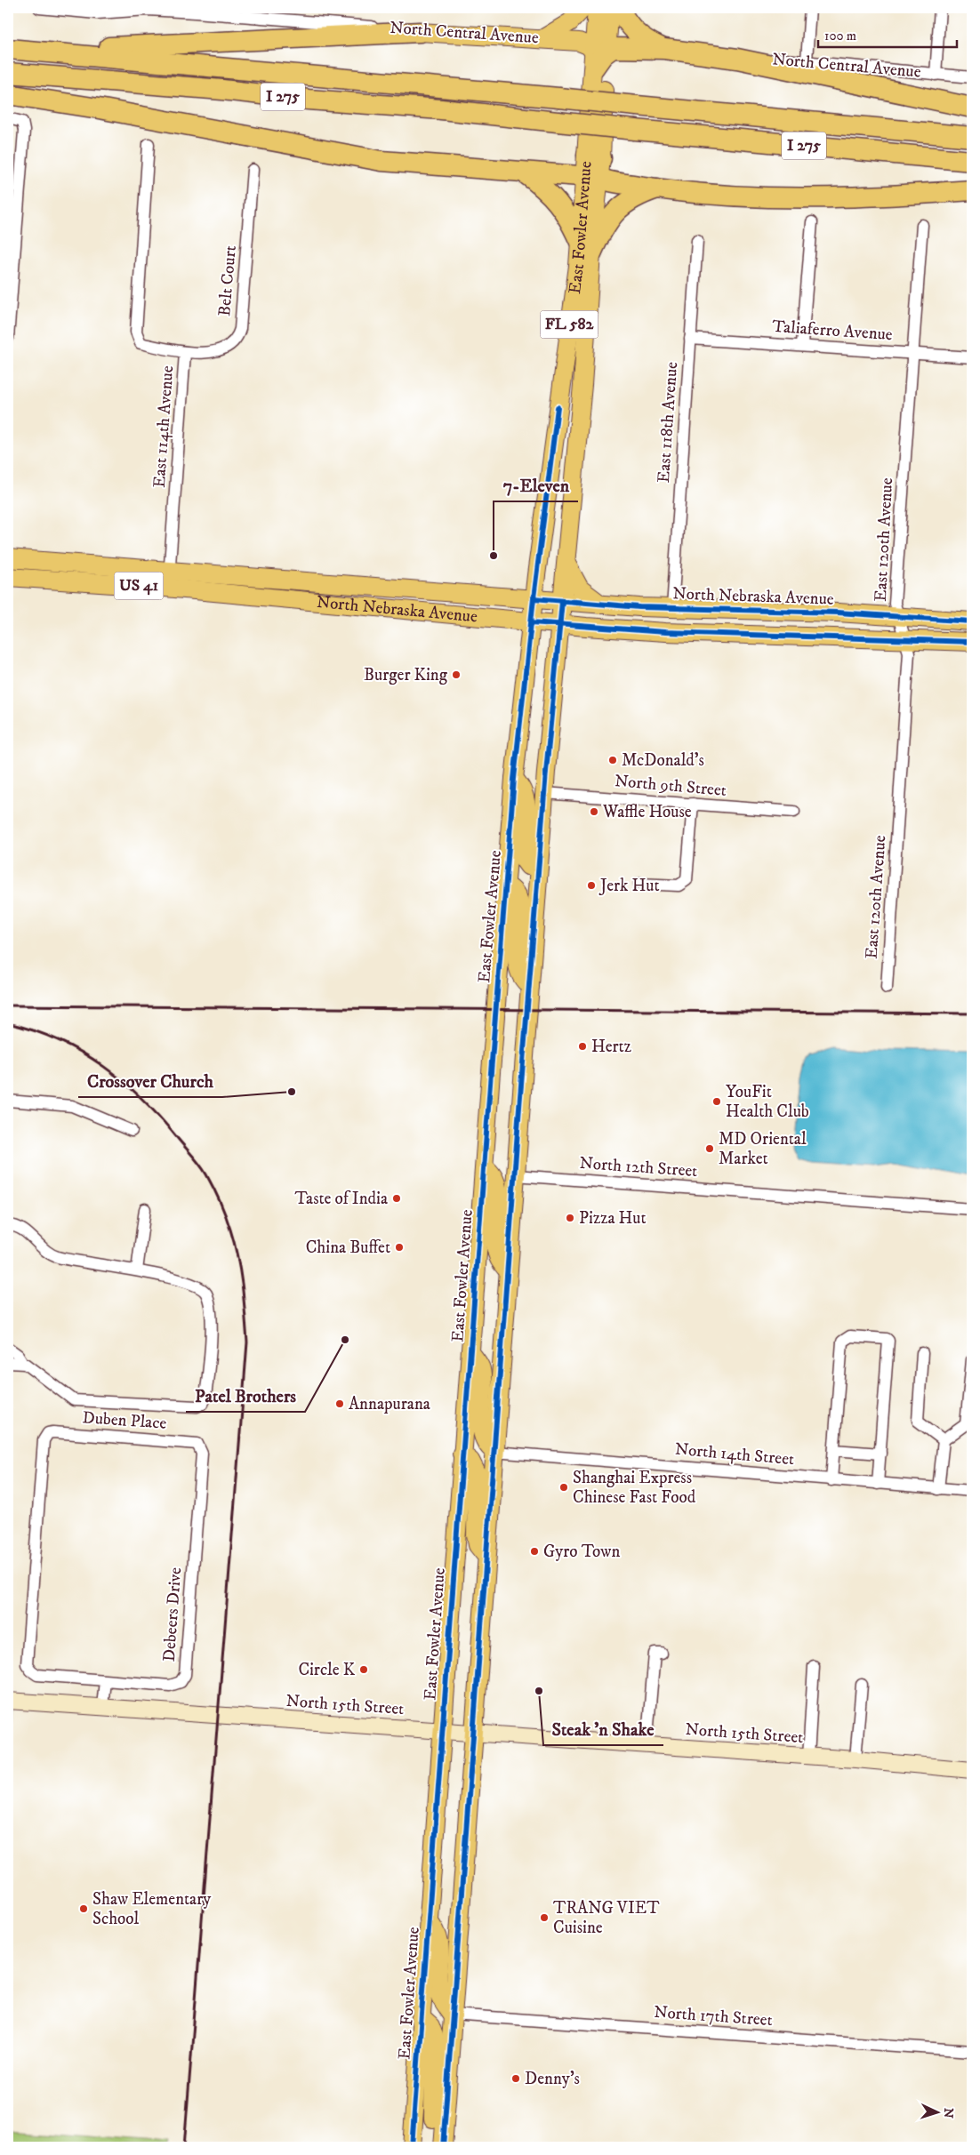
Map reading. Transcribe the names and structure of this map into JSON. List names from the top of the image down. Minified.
{"streets":{"highway":["I 275"],"main road":["North Central Avenue","East Fowler Avenue","FL 582","US 41","North Nebraska Avenue"],"street":["Belt Court","Taliaferro Avenue","East 118th Avenue","East 114th Avenue","East 120th Avenue","North 9th Street","North 12th Street","Duben Place","North 14th Street","Debeers Drive","North 15th Street","North 17th Street"]},"crossings":[["North Central Avenue","East Fowler Avenue"],["East Fowler Avenue","North Nebraska Avenue"],["East Fowler Avenue","North 9th Street"],["East Fowler Avenue","North 12th Street"],["East Fowler Avenue","North 14th Street"],["East Fowler Avenue","North 15th Street"],["East Fowler Avenue","North 17th Street"],["Belt Court","East 114th Avenue"],["Taliaferro Avenue","East 118th Avenue"],["Taliaferro Avenue","East 120th Avenue"],["East 118th Avenue","North Nebraska Avenue"],["East 114th Avenue","North Nebraska Avenue"],["East 120th Avenue","North Nebraska Avenue"],["Duben Place","Debeers Drive"]],"places":["7-Eleven","Burger King","McDonald's","Waffle House","Jerk Hut","Hertz","Crossover Church","YouFit Health Club","MD Oriental Market","Taste of India","Pizza Hut","China Buffet","Patel Brothers","Annapurana","Shanghai Express Chinese Fast Food","Gyro Town","Circle K","Steak 'n Shake","Shaw Elementary School","TRANG VIET Cuisine","Denny's"],"scale_bar":"100 m","north":"right"}
